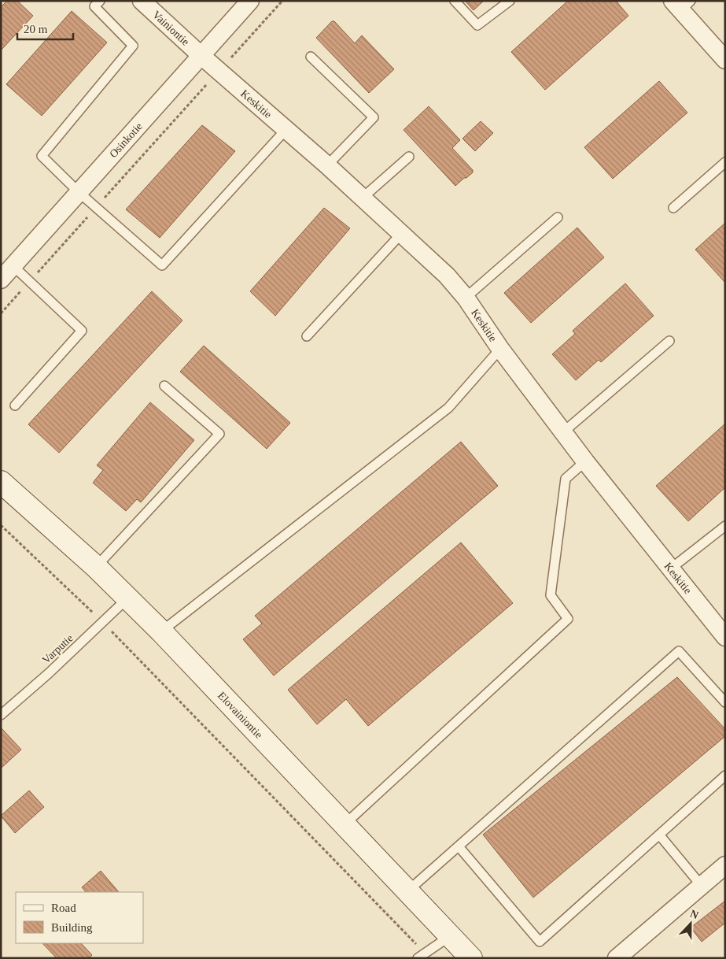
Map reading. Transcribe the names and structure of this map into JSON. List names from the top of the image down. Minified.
{"streets":{"main road":["Elovainiontie"],"street":["Vainiontie","Keskitie","Osinkotie"],"lane":["Varputie"]},"crossings":[["Vainiontie","Keskitie"],["Vainiontie","Osinkotie"],["Keskitie","Osinkotie"],["Varputie","Elovainiontie"]],"legend":["Road","Building"],"scale_bar":"20 m","north":"top"}
